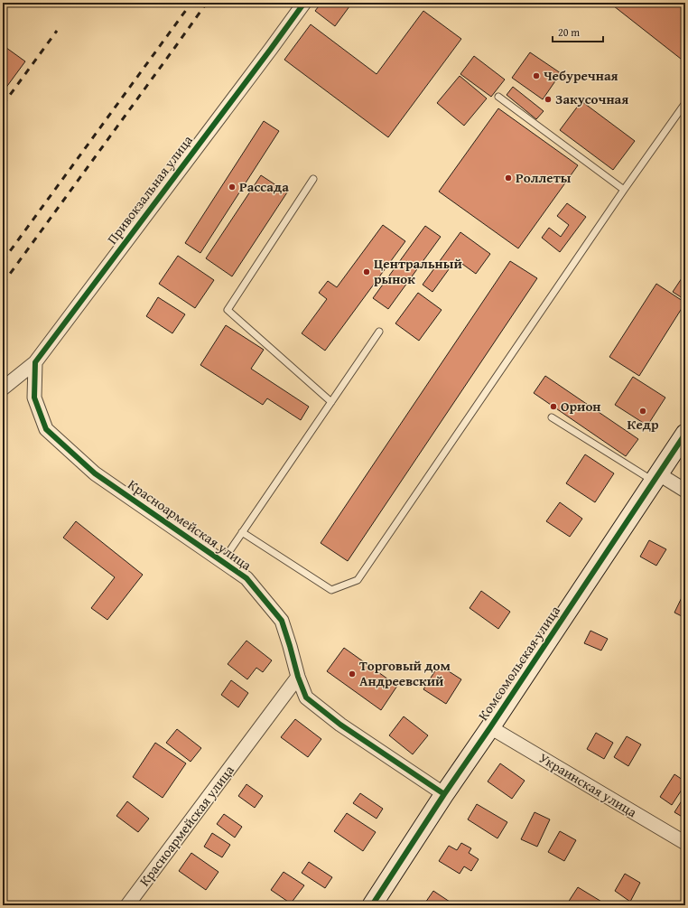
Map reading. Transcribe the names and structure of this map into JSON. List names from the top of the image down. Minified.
{"streets":{"street":["Привокзальная улица","Красноармейская улица","Комсомольская улица","Украинская улица"]},"crossings":[["Привокзальная улица","Красноармейская улица"],["Красноармейская улица","Комсомольская улица"],["Комсомольская улица","Украинская улица"]],"places":["Чебуречная","Закусочная","Роллеты","Рассада","Центральный рынок","Орион","Кедр","Торговый дом Андреевский"],"scale_bar":"20 m"}
